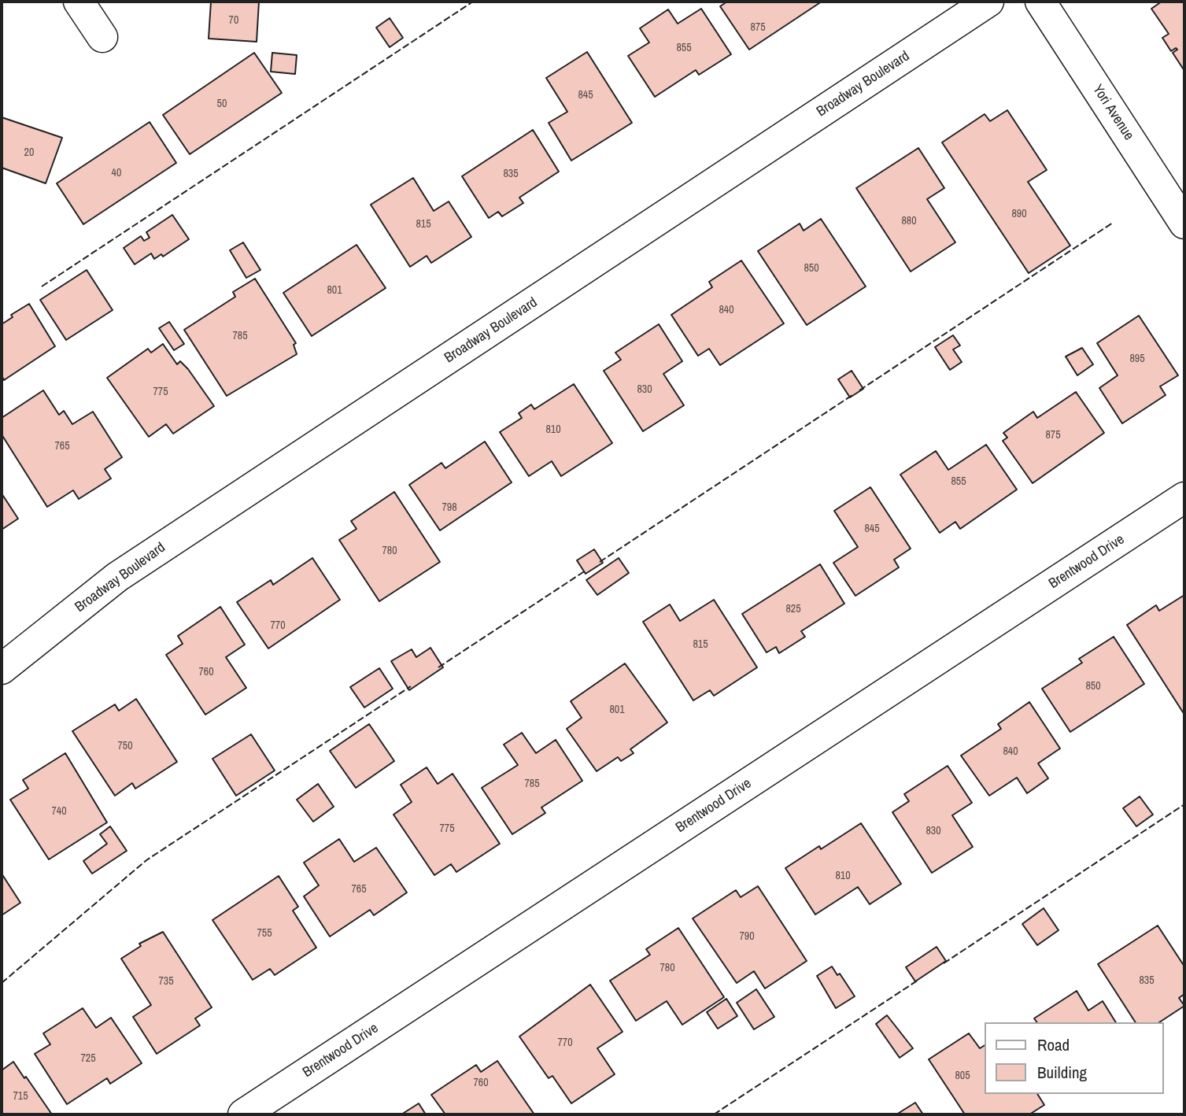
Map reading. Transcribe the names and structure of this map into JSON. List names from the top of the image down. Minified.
{"streets":{"street":["Broadway Boulevard","Yori Avenue","Brentwood Drive"]},"house_numbers":["70","875","855","845","50","20","40","835","890","880","815","850","801","840","785","895","830","775","810","875","765","855","798","845","780","825","770","815","760","850","801","750","840","785","740","775","830","810","765","755","790","780","835","735","770","725","805","760","715"],"legend":["Road","Building"]}
